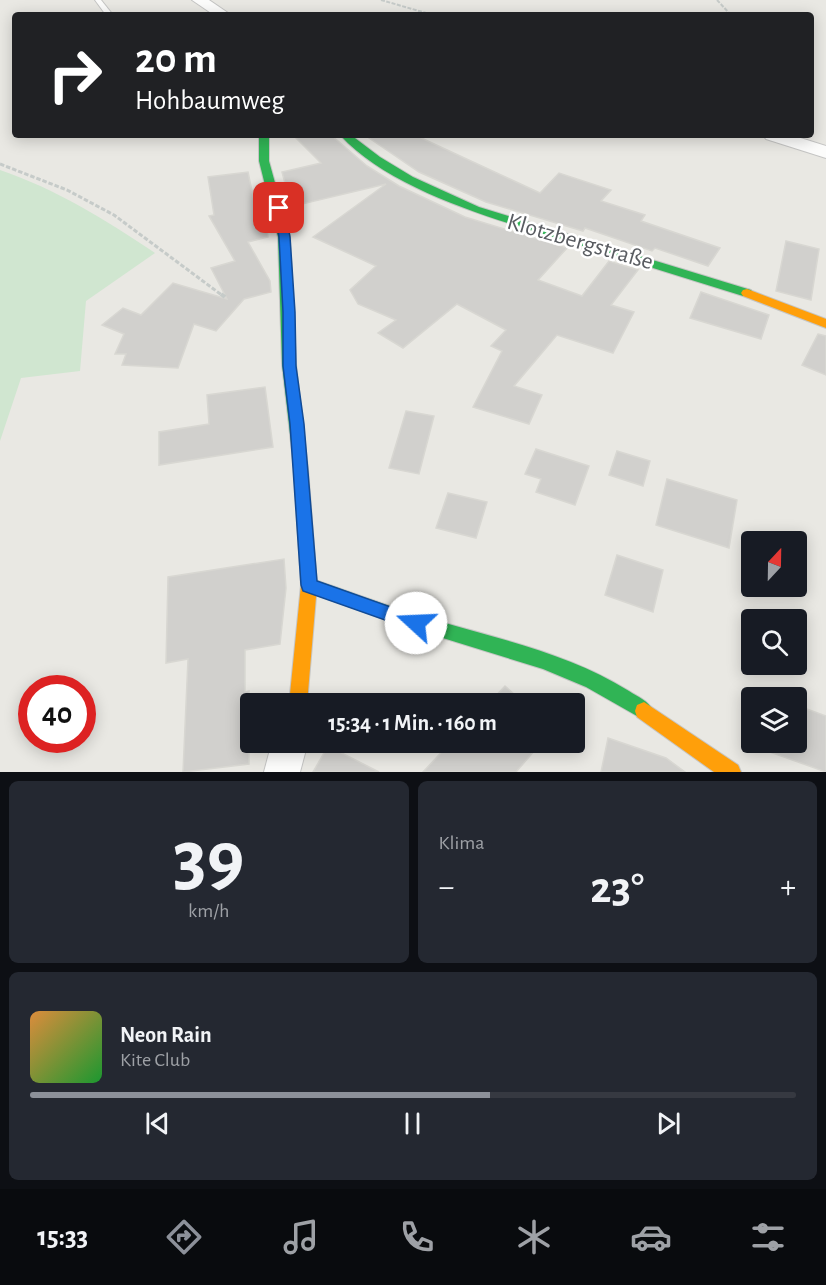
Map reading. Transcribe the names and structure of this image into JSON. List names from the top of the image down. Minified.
{"streets":{"street":["Klotzbergstraße"]},"north":"top","page":{"turn":["20 m","Hohbaumweg"],"limit":"40","trip":"15:34 · 1 Min. · 160 m","tile":[["39","km/h"],"Klima"],"heat":["−","23°","+"],"song":["Neon Rain","Kite Club"],"tabs":"15:33"}}
